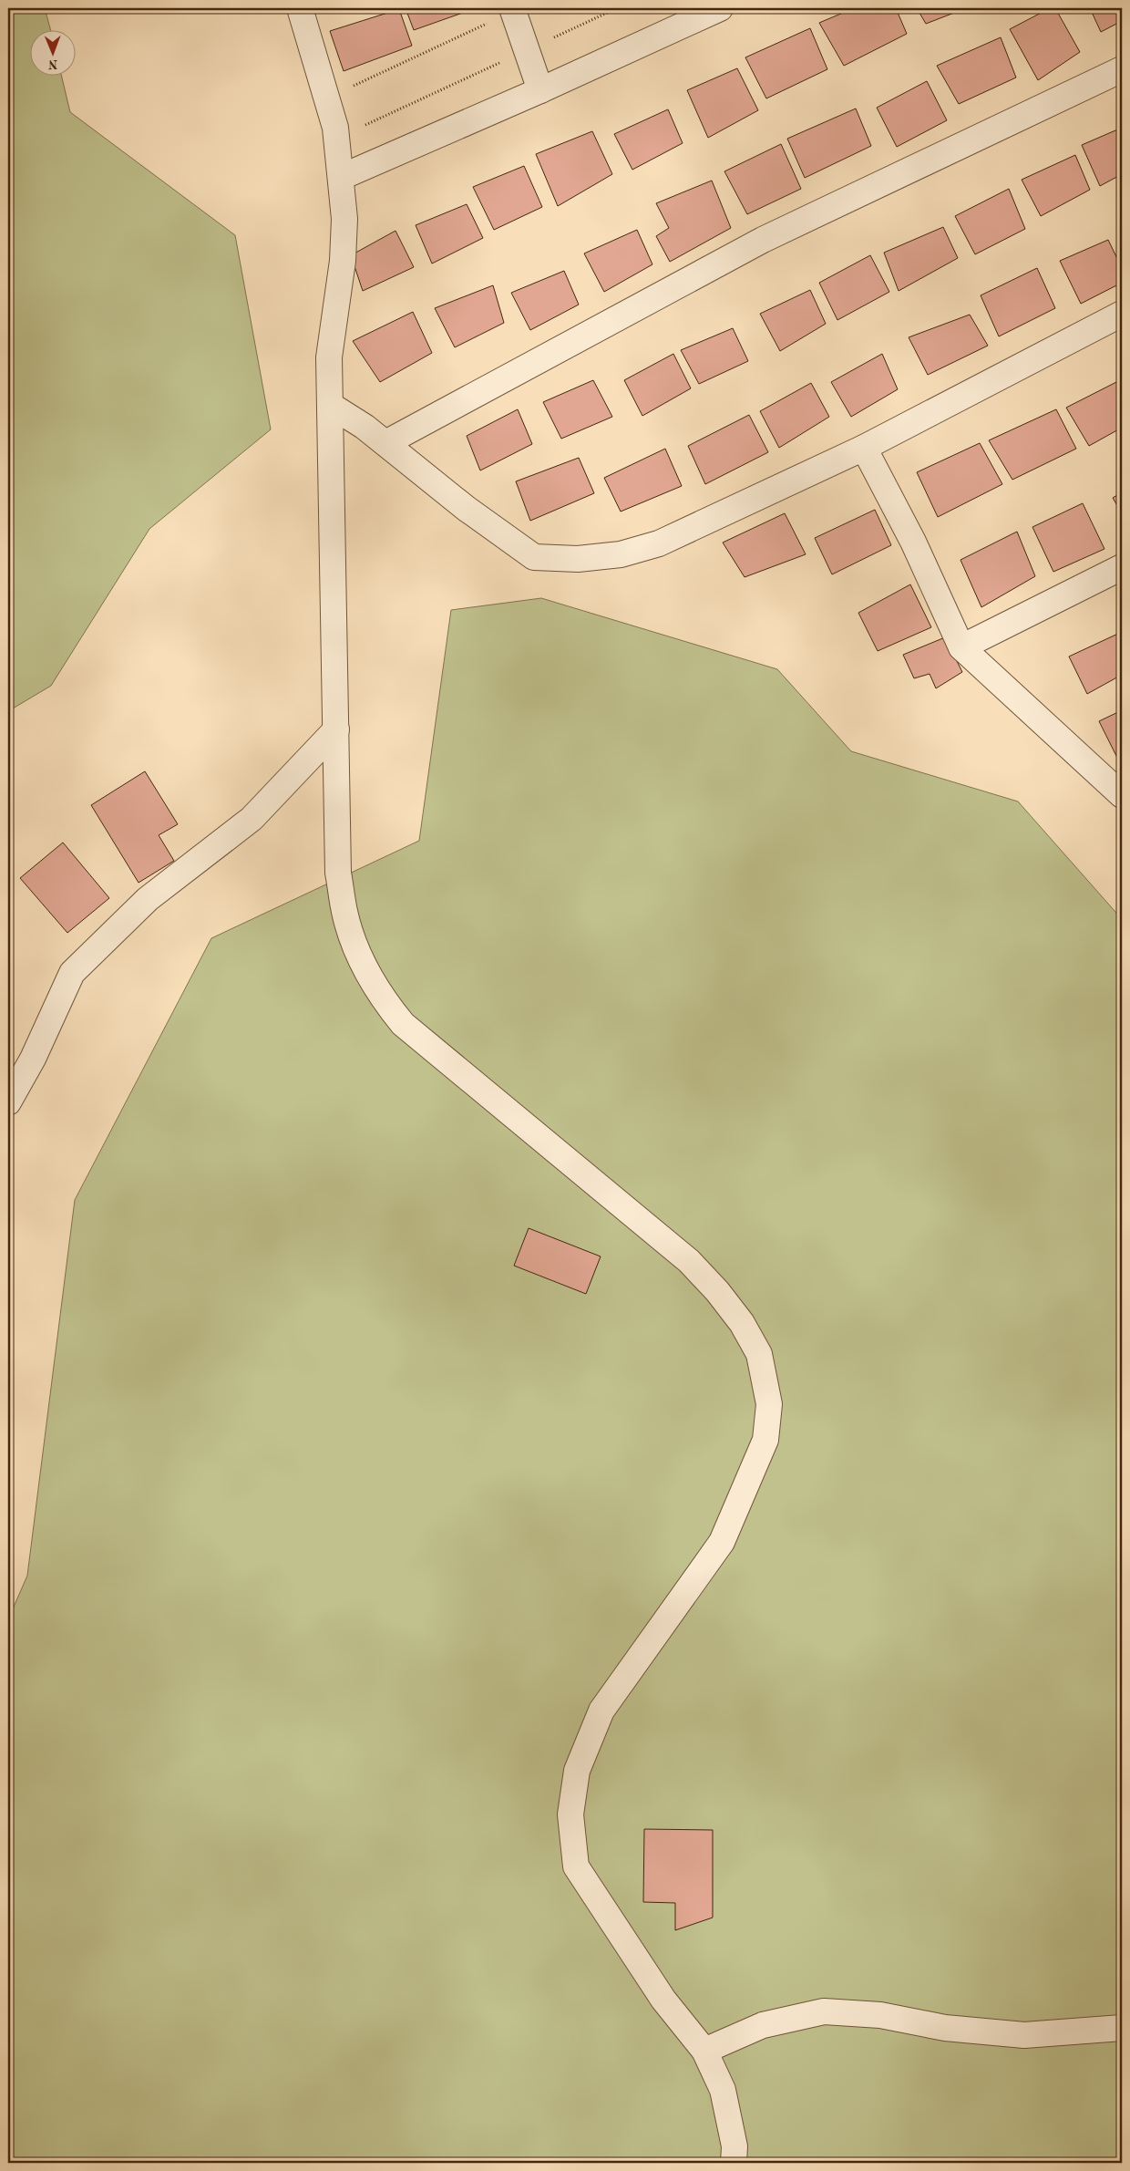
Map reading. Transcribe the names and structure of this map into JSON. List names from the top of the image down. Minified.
{"north":"bottom"}
